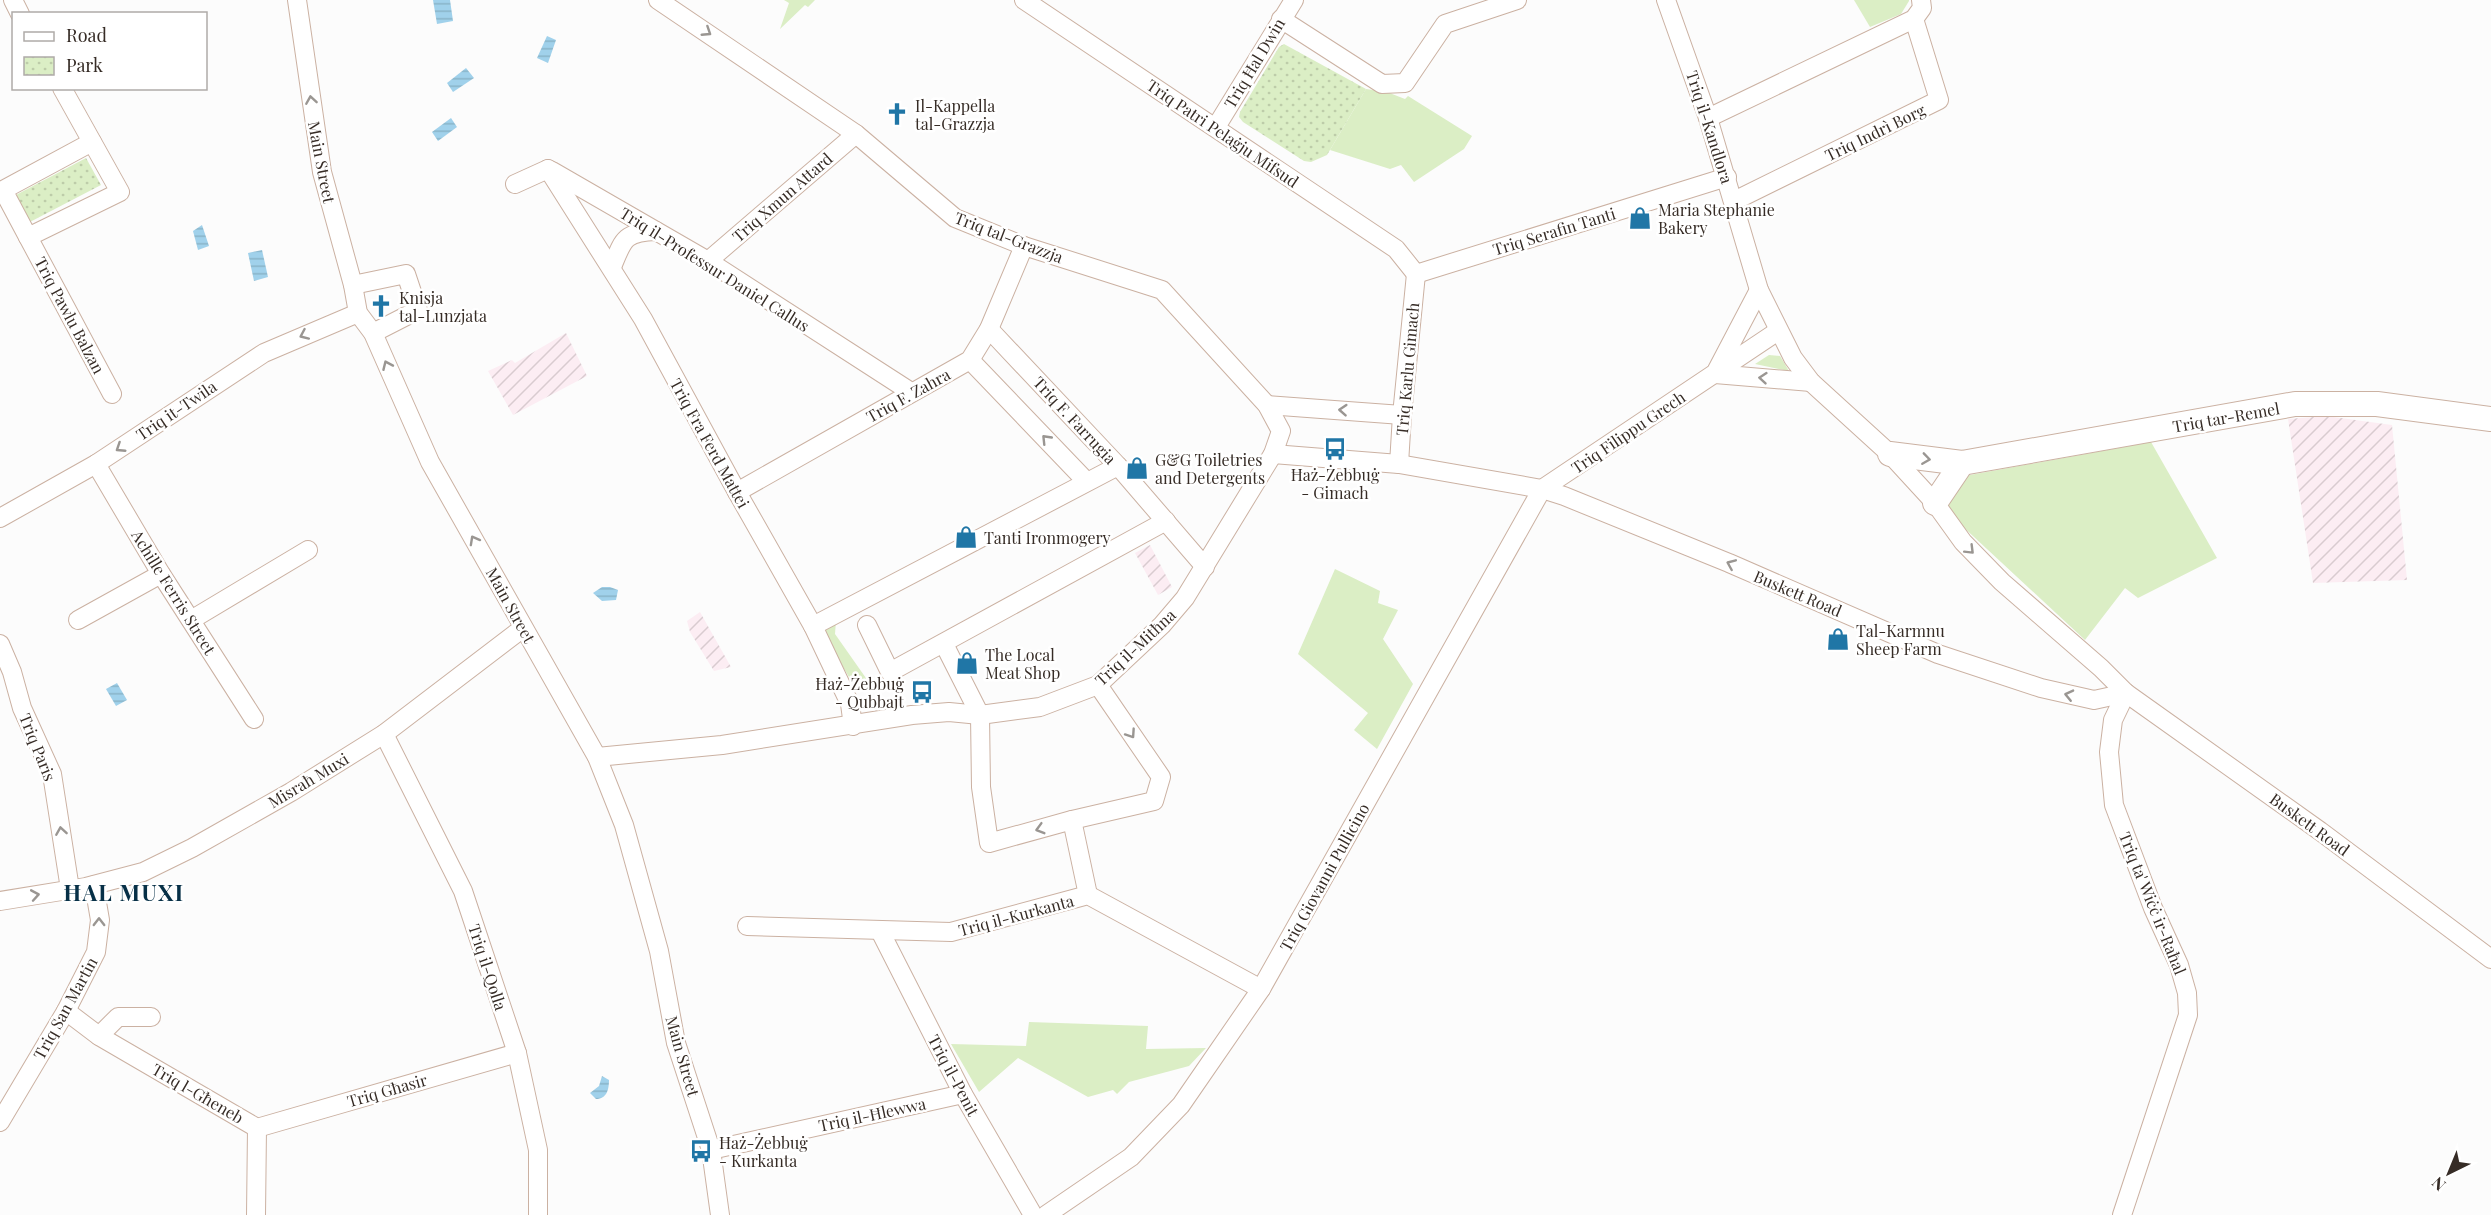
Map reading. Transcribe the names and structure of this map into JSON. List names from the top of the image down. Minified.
{"streets":{"street":["Triq Ħal Dwin","Triq il-Kandlora","Triq Indrì Borg","Triq Patri Pelaġju Mifsud","Main Street","Triq Xmun Attard","Triq Serafin Tanti","Triq tal-Grazzja","Triq il-Professur Daniel Callus","Triq Pawlu Balzan","Triq Karlu Gimach","Triq F. Zahra","Triq it-Twila","Triq tar-Remel","Triq F. Farrugia","Triq Filippu Grech","Triq Fra Ferd Mattei","Achille Ferris Street","Buskett Road","Triq il-Mitħna","Triq Paris","Misraħ Muxi","Triq Giovanni Pullicino","Triq ta' Wiċċ ir-Raħal","Triq il-Kurkanta","Triq il-Qolla","Triq San Martin","Triq il-Penit","Triq Għasir","Triq l-Għeneb","Triq il-Ħlewwa"]},"crossings":[["Triq Ħal Dwin","Triq Patri Pelaġju Mifsud"],["Triq il-Kandlora","Triq Indrì Borg"],["Triq il-Kandlora","Triq Serafin Tanti"],["Triq il-Kandlora","Triq Filippu Grech"],["Triq il-Kandlora","Buskett Road"],["Triq Patri Pelaġju Mifsud","Triq Serafin Tanti"],["Triq Patri Pelaġju Mifsud","Triq Karlu Gimach"],["Main Street","Triq it-Twila"],["Main Street","Triq il-Mitħna"],["Main Street","Misraħ Muxi"],["Main Street","Triq il-Ħlewwa"],["Triq Xmun Attard","Triq tal-Grazzja"],["Triq Xmun Attard","Triq il-Professur Daniel Callus"],["Triq Serafin Tanti","Triq Karlu Gimach"],["Triq tal-Grazzja","Triq F. Zahra"],["Triq tal-Grazzja","Triq il-Mitħna"],["Triq il-Professur Daniel Callus","Triq F. Zahra"],["Triq il-Professur Daniel Callus","Triq Fra Ferd Mattei"],["Triq Karlu Gimach","Buskett Road"],["Triq F. Zahra","Triq F. Farrugia"],["Triq F. Zahra","Triq Fra Ferd Mattei"],["Triq it-Twila","Achille Ferris Street"],["Triq tar-Remel","Buskett Road"],["Triq F. Farrugia","Triq il-Mitħna"],["Triq Filippu Grech","Buskett Road"],["Triq Filippu Grech","Triq Giovanni Pullicino"],["Triq Fra Ferd Mattei","Triq il-Mitħna"],["Buskett Road","Triq Giovanni Pullicino"],["Buskett Road","Triq ta' Wiċċ ir-Raħal"],["Triq Paris","Misraħ Muxi"],["Misraħ Muxi","Triq il-Qolla"],["Misraħ Muxi","Triq San Martin"],["Triq Giovanni Pullicino","Triq il-Kurkanta"],["Triq il-Kurkanta","Triq il-Penit"],["Triq il-Qolla","Triq Għasir"],["Triq San Martin","Triq l-Għeneb"],["Triq il-Penit","Triq il-Ħlewwa"],["Triq Għasir","Triq l-Għeneb"]],"one_way":["Main Street","Triq it-Twila","Triq Paris","Triq San Martin"],"districts":["ĦAL MUXI"],"places":{"church":["Il-Kappella tal-Grazzja","Knisja tal-Lunzjata"],"shop":["Maria Stephanie Bakery","G&G Toiletries and Detergents","Tanti Ironmogery","Tal-Karmnu Sheep Farm","The Local Meat Shop"],"bus stop":["Ħaż-Żebbuġ - Gimach","Ħaż-Żebbuġ - Qubbajt","Ħaż-Żebbuġ - Kurkanta"]},"legend":["Road","Park"],"north":"bottom left"}
